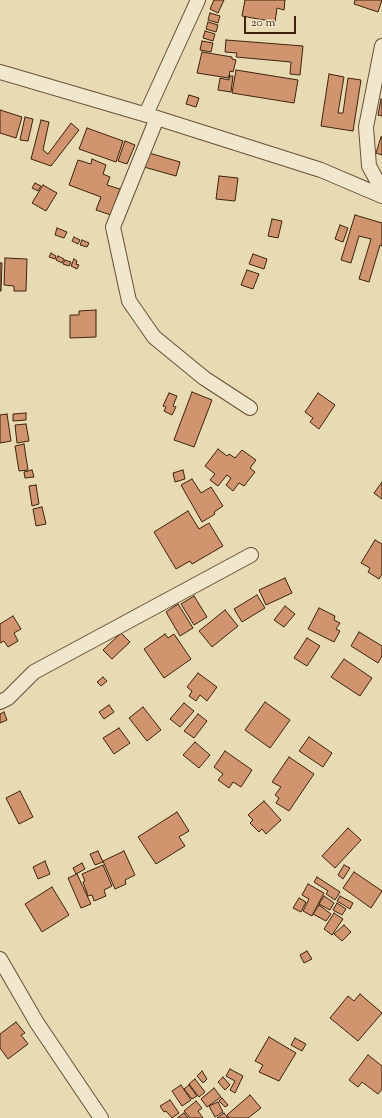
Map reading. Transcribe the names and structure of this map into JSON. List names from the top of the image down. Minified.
{"scale_bar":"20 m"}
